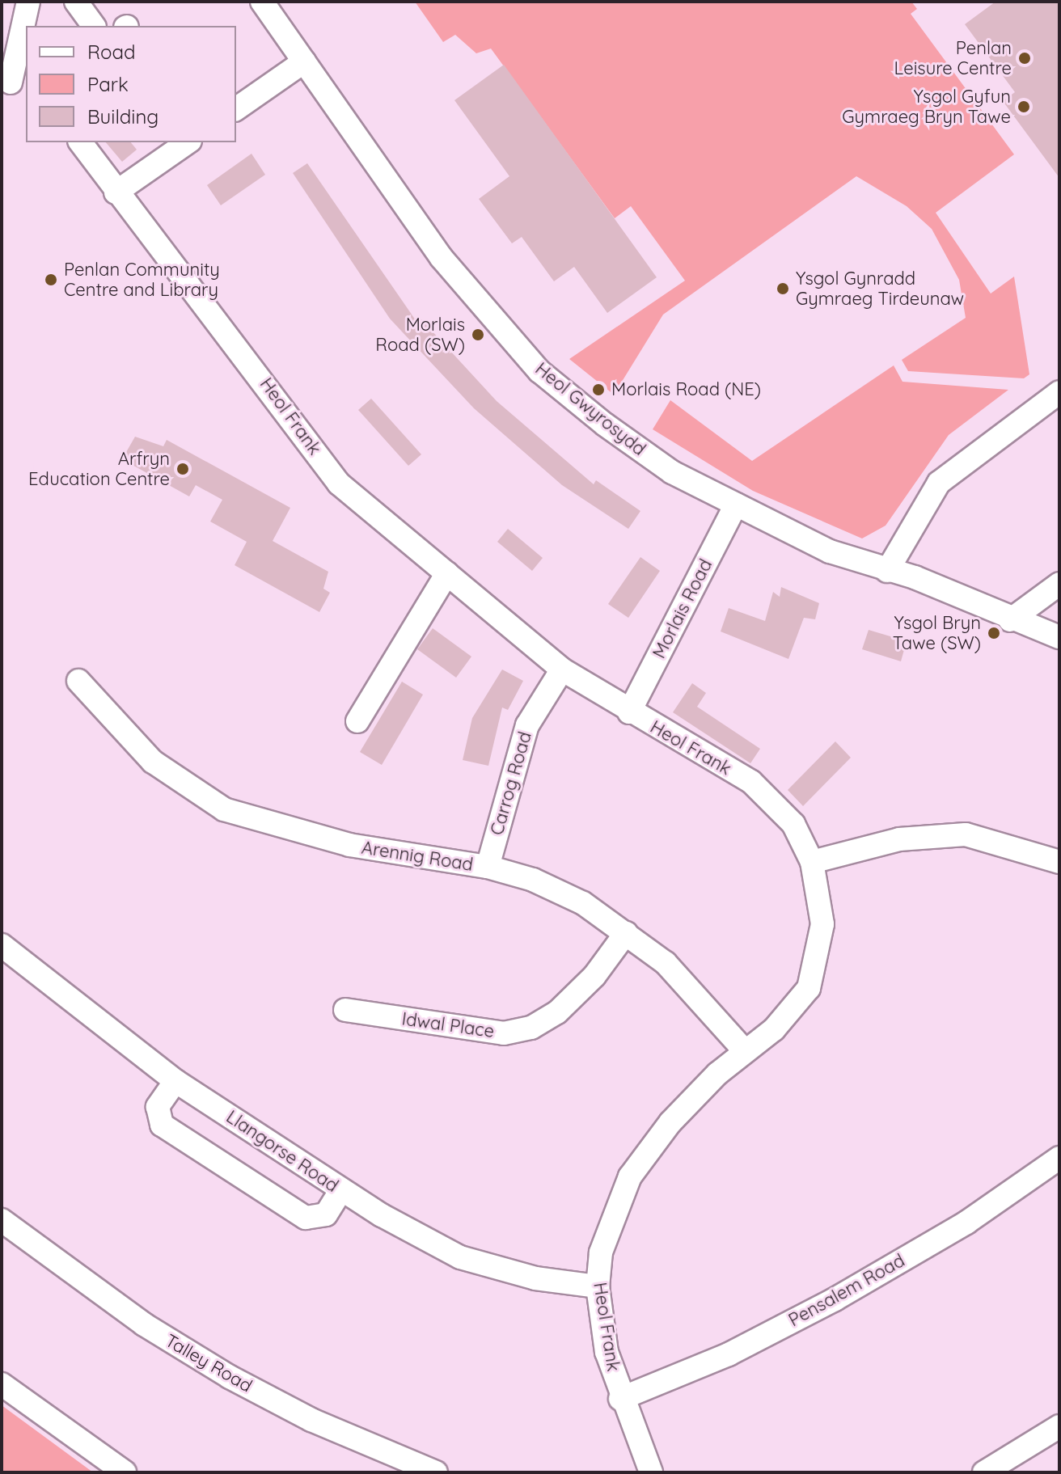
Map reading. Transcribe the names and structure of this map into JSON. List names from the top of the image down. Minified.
{"streets":{"street":["Heol Gwyrosydd","Heol Frank","Morlais Road","Carrog Road","Arennig Road","Idwal Place","Llangorse Road","Pensalem Road","Talley Road"]},"crossings":[["Heol Gwyrosydd","Morlais Road"],["Heol Frank","Morlais Road"],["Heol Frank","Carrog Road"],["Heol Frank","Arennig Road"],["Heol Frank","Llangorse Road"],["Heol Frank","Pensalem Road"],["Carrog Road","Arennig Road"],["Arennig Road","Idwal Place"]],"places":["Penlan Leisure Centre","Ysgol Gyfun Gymraeg Bryn Tawe","Penlan Community Centre and Library","Ysgol Gynradd Gymraeg Tirdeunaw","Morlais Road (SW)","Morlais Road (NE)","Arfryn Education Centre","Ysgol Bryn Tawe (SW)"],"legend":["Road","Park","Building"]}
